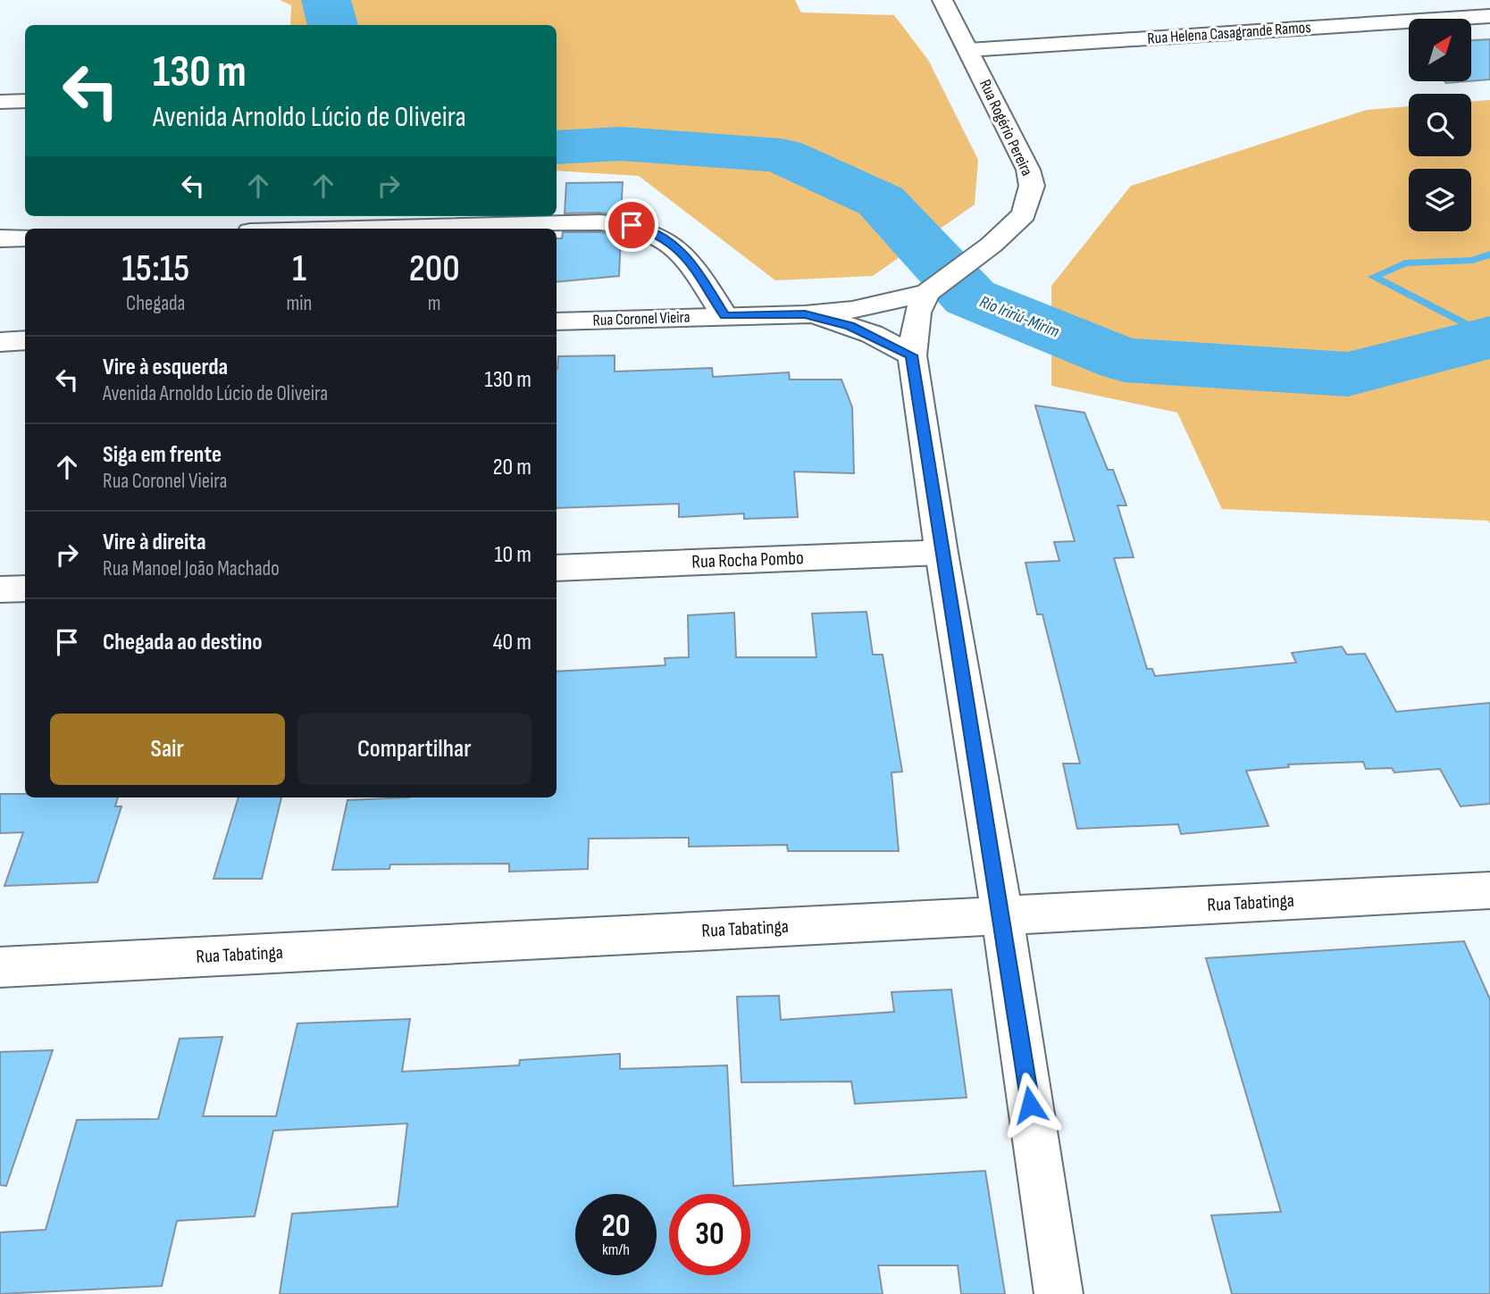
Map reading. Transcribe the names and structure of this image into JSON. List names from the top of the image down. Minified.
{"streets":{"street":["Rua Helena Casagrande Ramos","Rua Rogério Pereira","Rua Coronel Vieira","Rua Rocha Pombo","Rua Tabatinga"]},"crossings":[["Rua Helena Casagrande Ramos","Rua Rogério Pereira"]],"water":["Rio Iririú-Mirim"],"north":"top right","page":{"turn":["130 m","Avenida Arnoldo Lúcio de Oliveira"],"eta":["15:15","Chegada","1","min","200","m"],"list":[{"name":"Vire à esquerda","note":"Avenida Arnoldo Lúcio de Oliveira","value":"130 m"},{"name":"Siga em frente","note":"Rua Coronel Vieira","value":"20 m"},{"name":"Vire à direita","note":"Rua Manoel João Machado","value":"10 m"},{"name":"Chegada ao destino","value":"40 m"}],"buttons":["Sair","Compartilhar"],"speed":"20 km/h","limit":"30"}}
